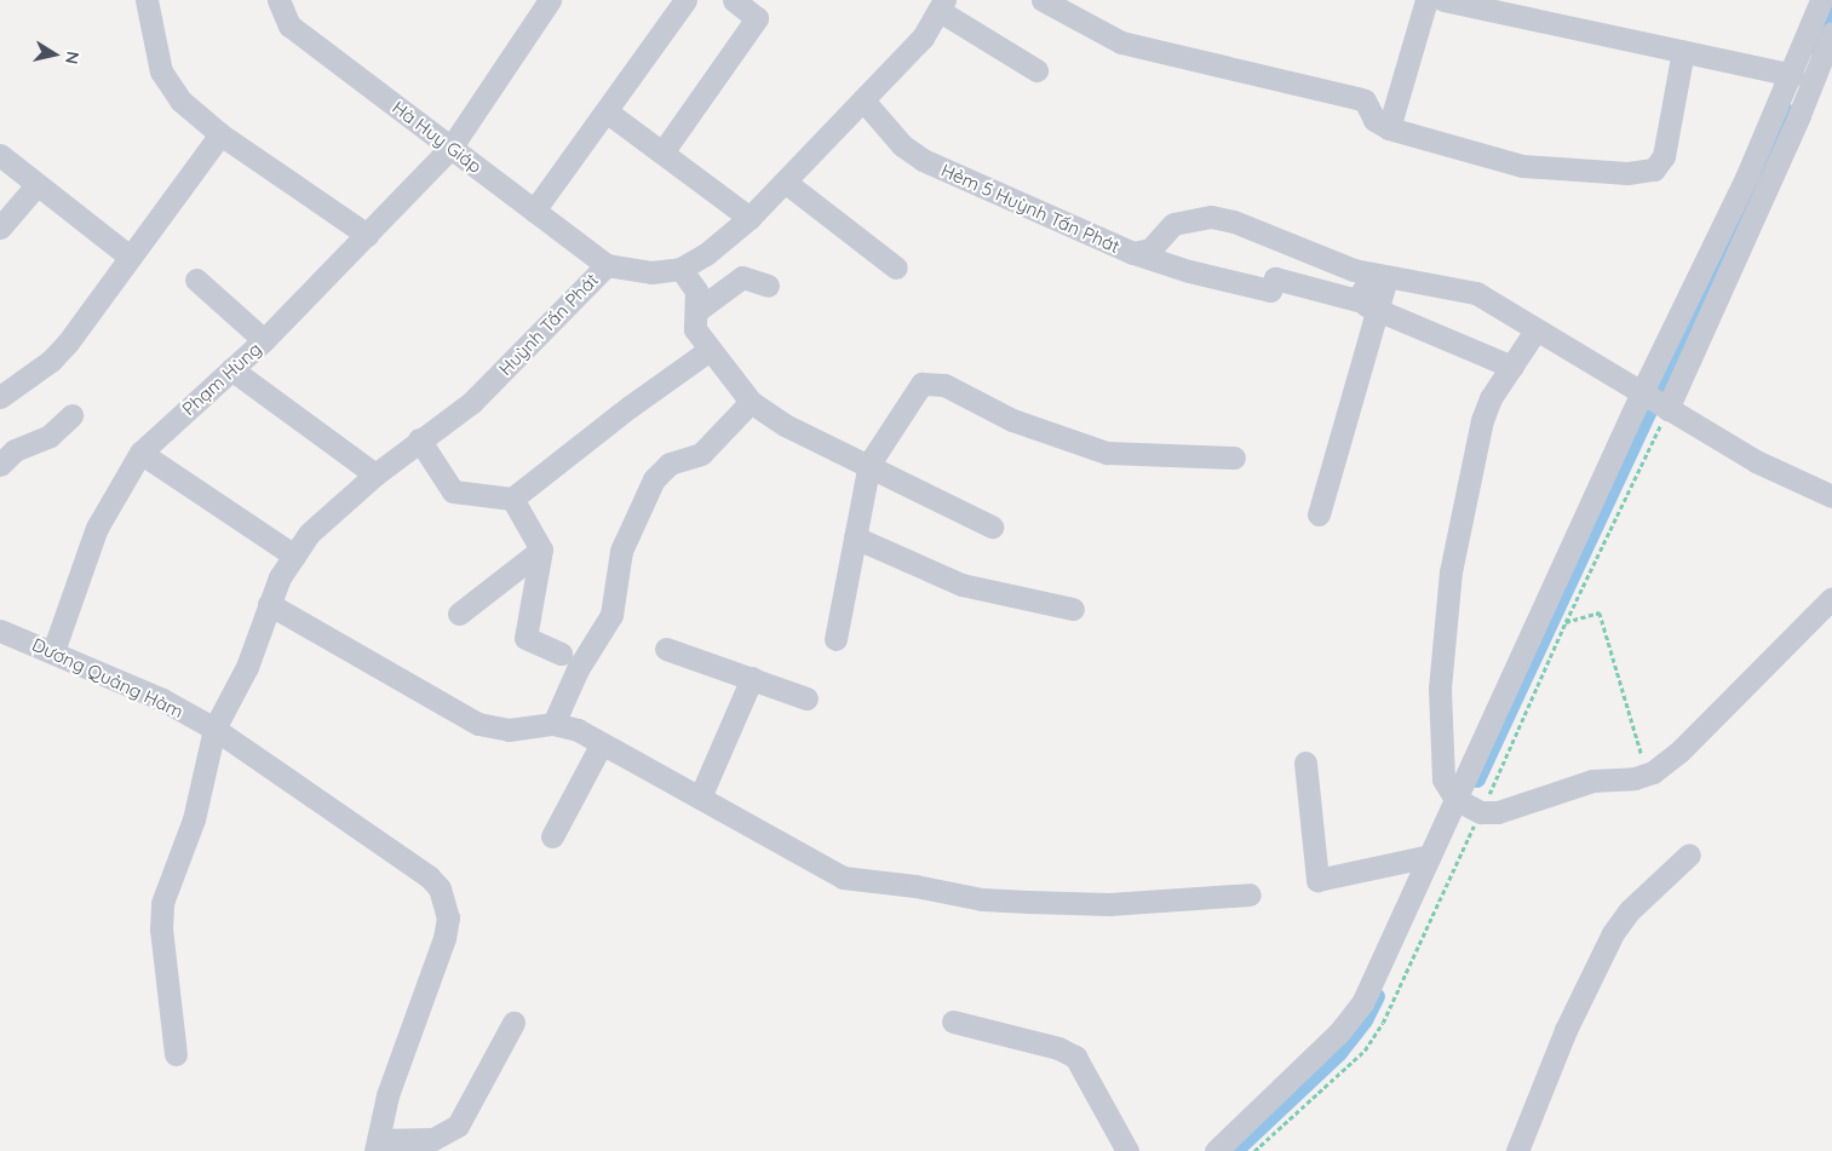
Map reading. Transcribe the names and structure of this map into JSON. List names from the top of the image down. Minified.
{"streets":{"street":["Hà Huy Giáp","Hẻm 5 Huỳnh Tấn Phát","Huỳnh Tấn Phát","Phạm Hùng","Dương Quảng Hàm"]},"crossings":[["Hà Huy Giáp","Huỳnh Tấn Phát"],["Hà Huy Giáp","Phạm Hùng"],["Hẻm 5 Huỳnh Tấn Phát","Huỳnh Tấn Phát"],["Huỳnh Tấn Phát","Dương Quảng Hàm"],["Phạm Hùng","Dương Quảng Hàm"]],"north":"right"}
